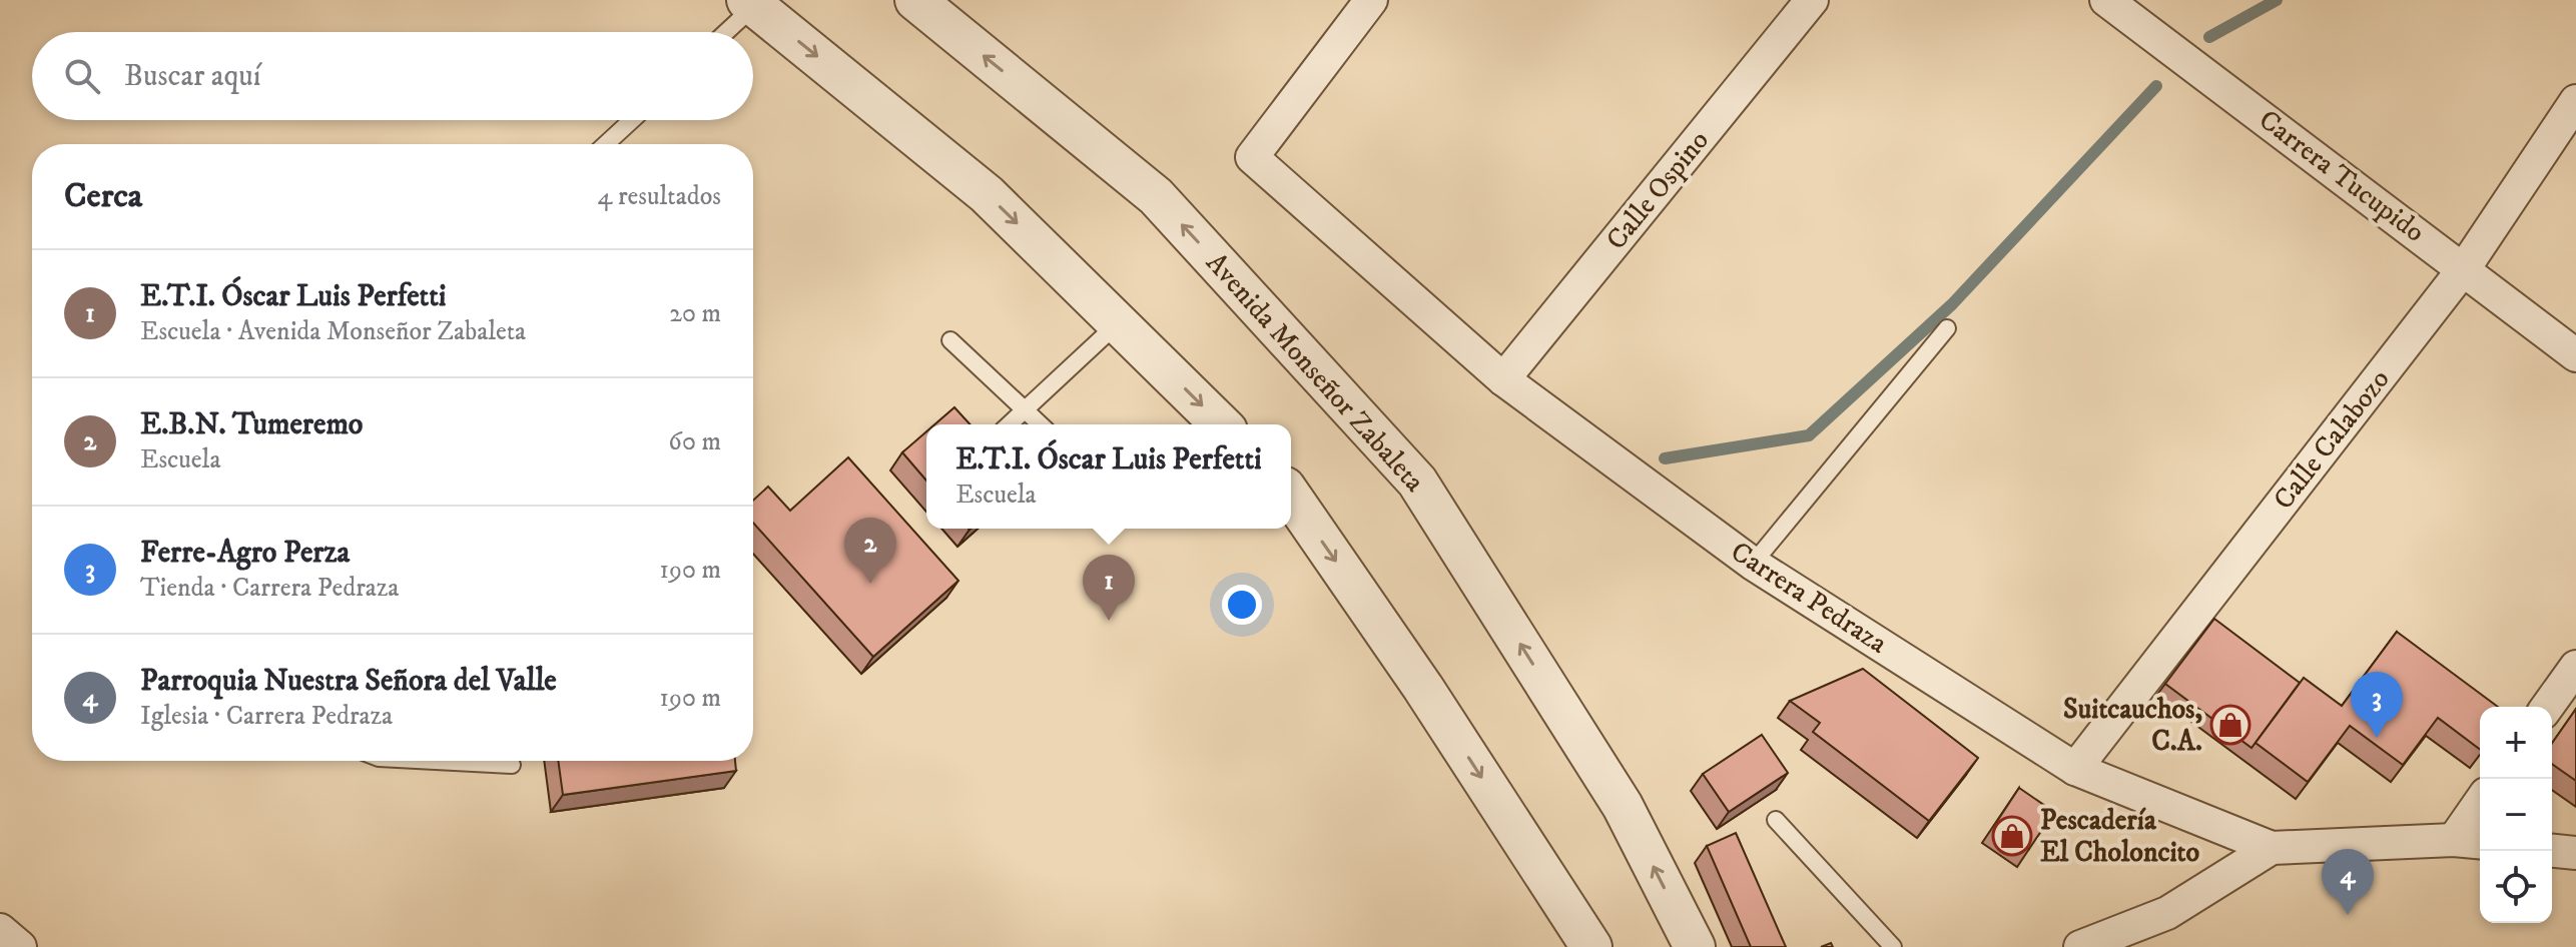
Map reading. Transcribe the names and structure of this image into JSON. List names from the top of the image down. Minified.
{"streets":{"street":["Carrera Tucupido","Calle Ospino","Avenida Monseñor Zabaleta","Calle Calabozo","Carrera Pedraza"]},"crossings":[["Carrera Tucupido","Calle Calabozo"],["Calle Ospino","Carrera Pedraza"],["Calle Calabozo","Carrera Pedraza"]],"places":{"shop":["Suitcauchos, C.A.","Pescadería El Choloncito"]},"page":{"search":"Buscar aquí","heading":["Cerca","4 resultados"],"list":[{"mark":"1","name":"E.T.I. Óscar Luis Perfetti","note":"Escuela · Avenida Monseñor Zabaleta","value":"20 m"},{"mark":"2","name":"E.B.N. Tumeremo","note":"Escuela","value":"60 m"},{"mark":"3","name":"Ferre-Agro Perza","note":"Tienda · Carrera Pedraza","value":"190 m"},{"mark":"4","name":"Parroquia Nuestra Señora del Valle","note":"Iglesia · Carrera Pedraza","value":"190 m"}],"popup":["E.T.I. Óscar Luis Perfetti","Escuela"],"pins":["2","1","3","4"],"map_buttons":["+","−"]}}
